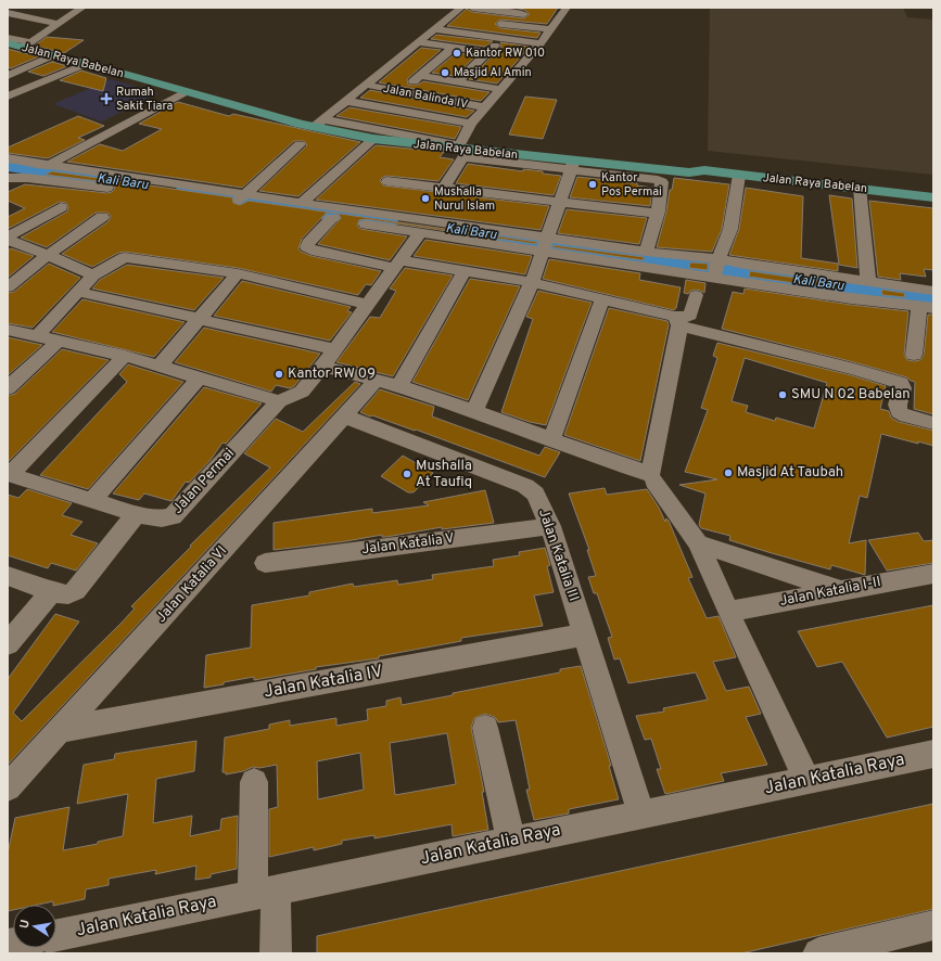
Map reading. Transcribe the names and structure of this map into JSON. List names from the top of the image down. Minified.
{"streets":{"main road":["Jalan Raya Babelan"],"street":["Jalan Balinda IV","Jalan Permai","Jalan Katalia V","Jalan Katalia III","Jalan Katalia VI","Jalan Katalia I-II","Jalan Katalia IV","Jalan Katalia Raya"]},"crossings":[["Jalan Katalia V","Jalan Katalia III"],["Jalan Katalia III","Jalan Katalia VI"],["Jalan Katalia III","Jalan Katalia IV"],["Jalan Katalia III","Jalan Katalia Raya"],["Jalan Katalia VI","Jalan Katalia IV"]],"water":["Kali Baru"],"places":{"other":["Kantor RW 010","Masjid Al Amin","Kantor Pos Permai","Mushalla Nurul Islam","Kantor RW 09","SMU N 02 Babelan","Masjid At Taubah","Mushalla At Taufiq"],"health":["Rumah Sakit Tiara"]},"north":"left"}
